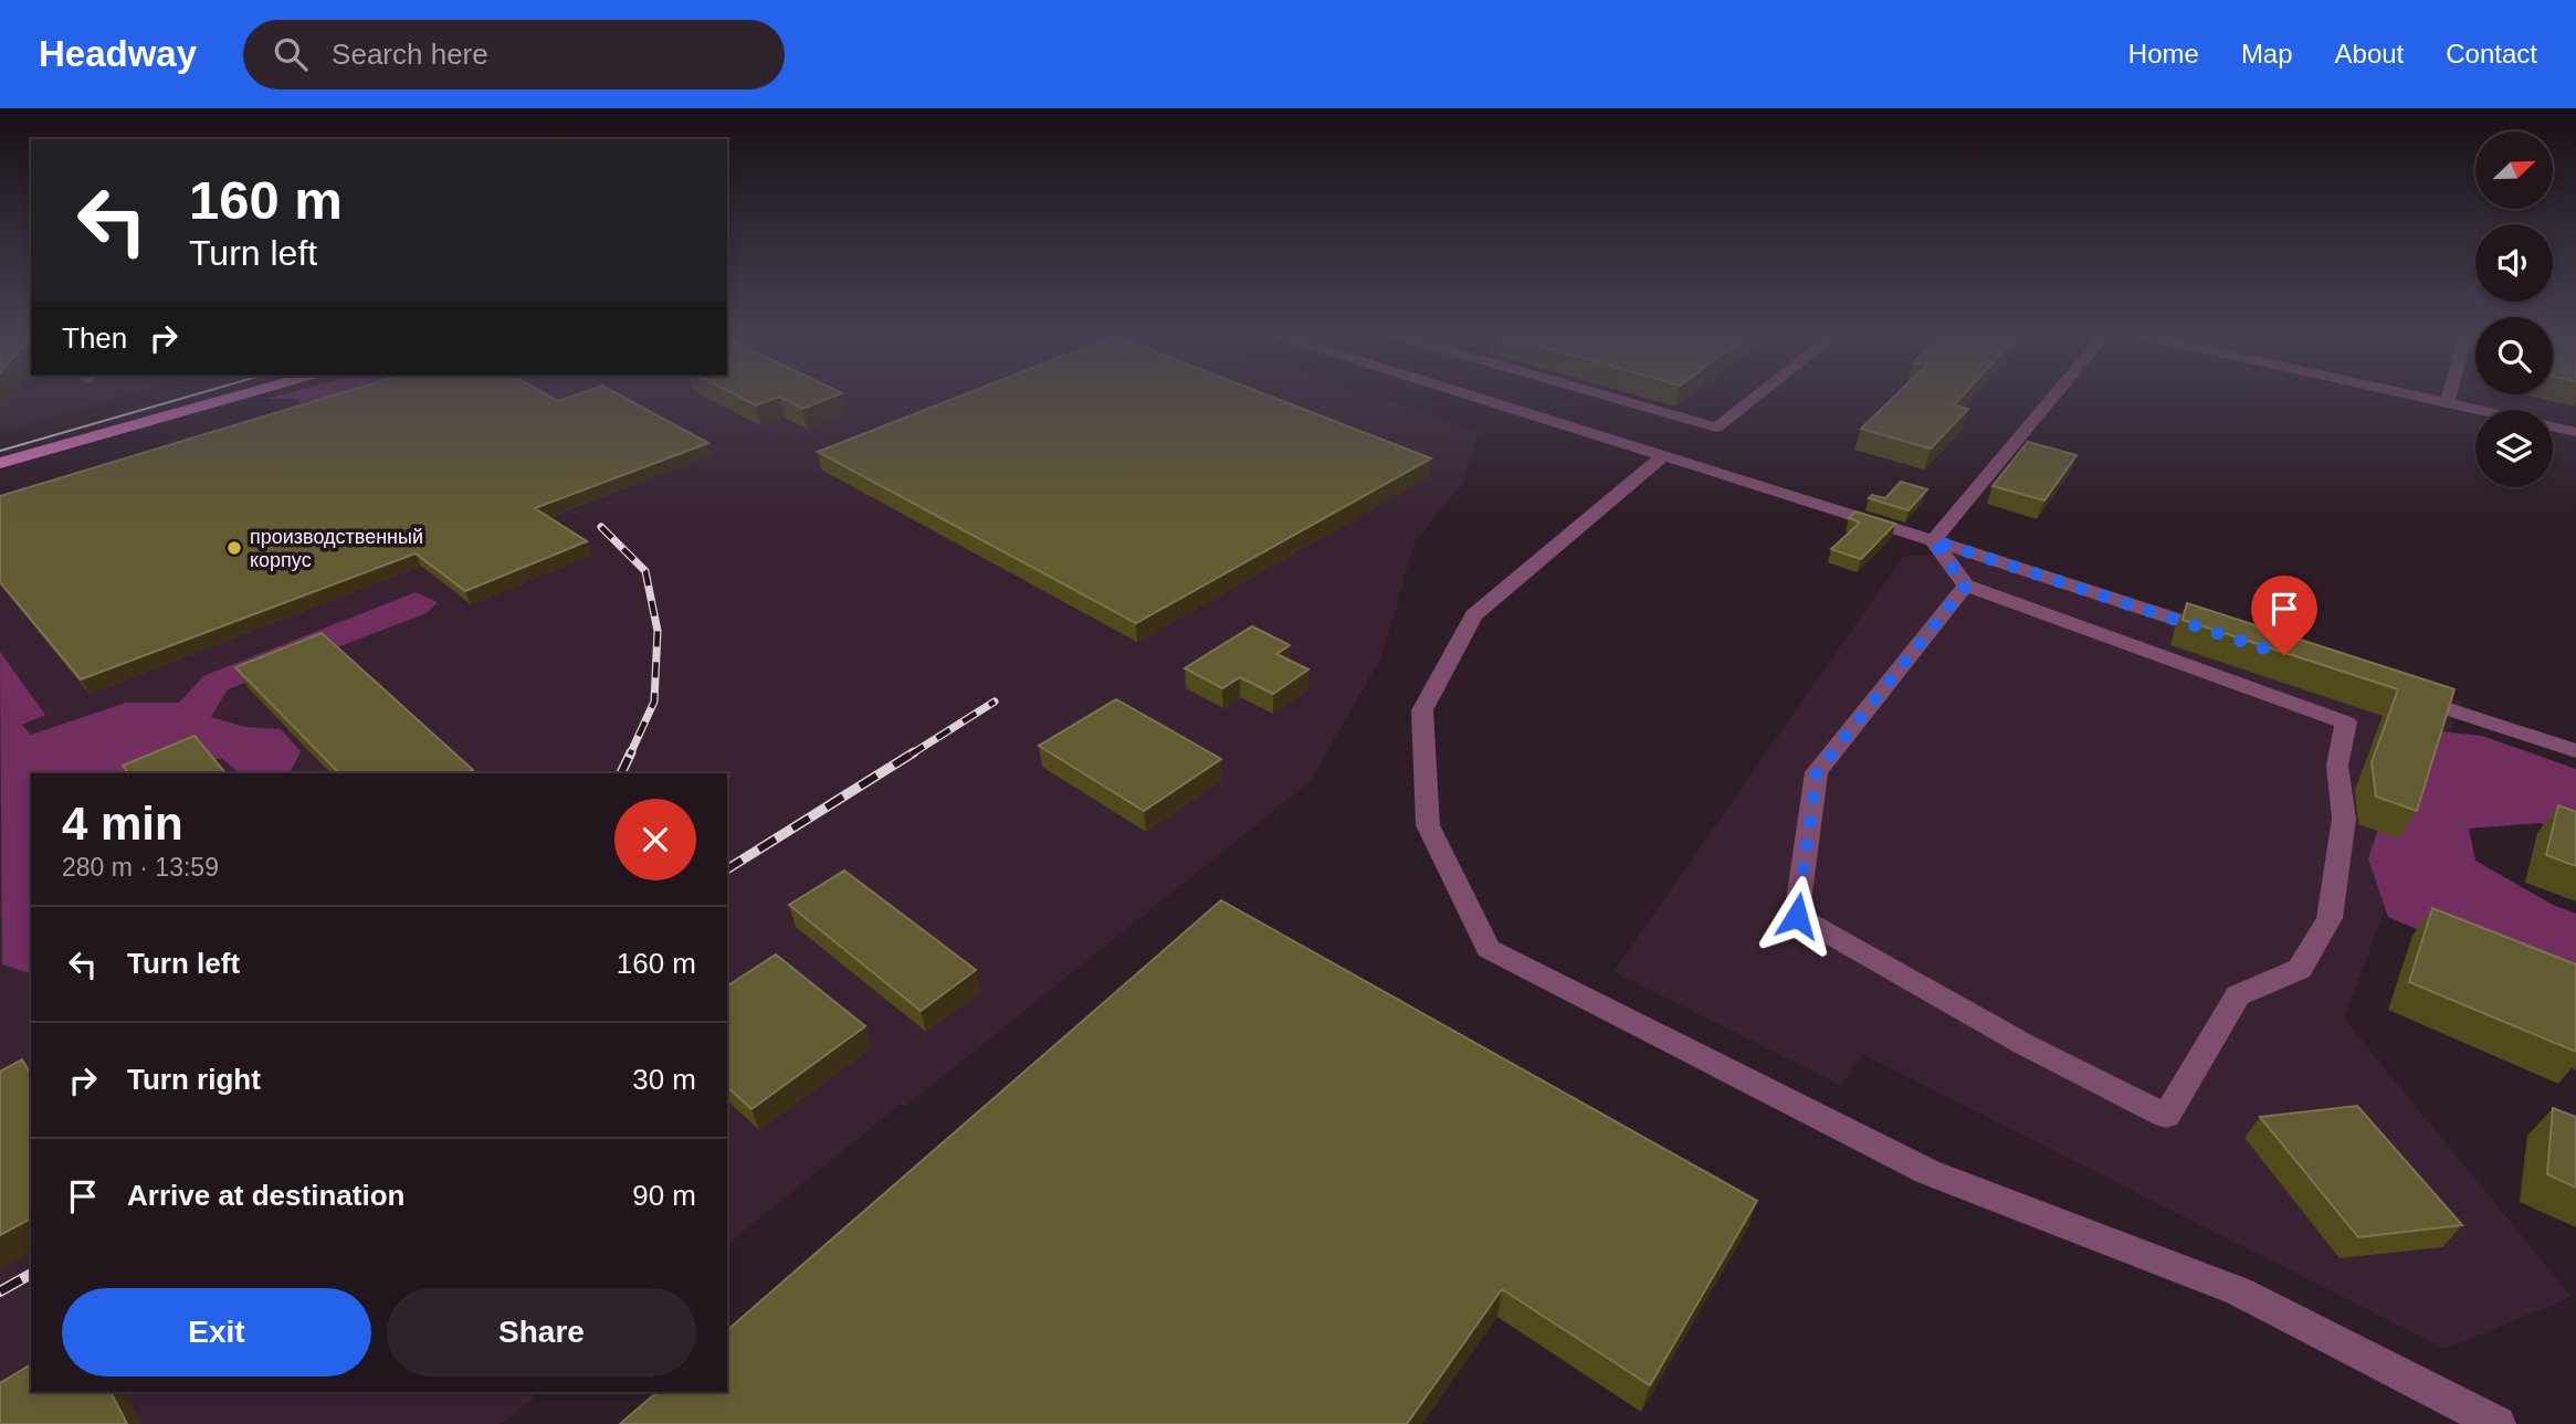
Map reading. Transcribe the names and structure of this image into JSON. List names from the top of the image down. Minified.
{"places":["производственный корпус"],"north":"top right","page":{"header":"Headway","search":"Search here","nav":["Home","Map","About","Contact"],"turn":["160 m","Turn left"],"then":"Then","heading":["4 min","280 m · 13:59"],"list":[{"name":"Turn left","value":"160 m"},{"name":"Turn right","value":"30 m"},{"name":"Arrive at destination","value":"90 m"}],"buttons":["Exit","Share"]}}
